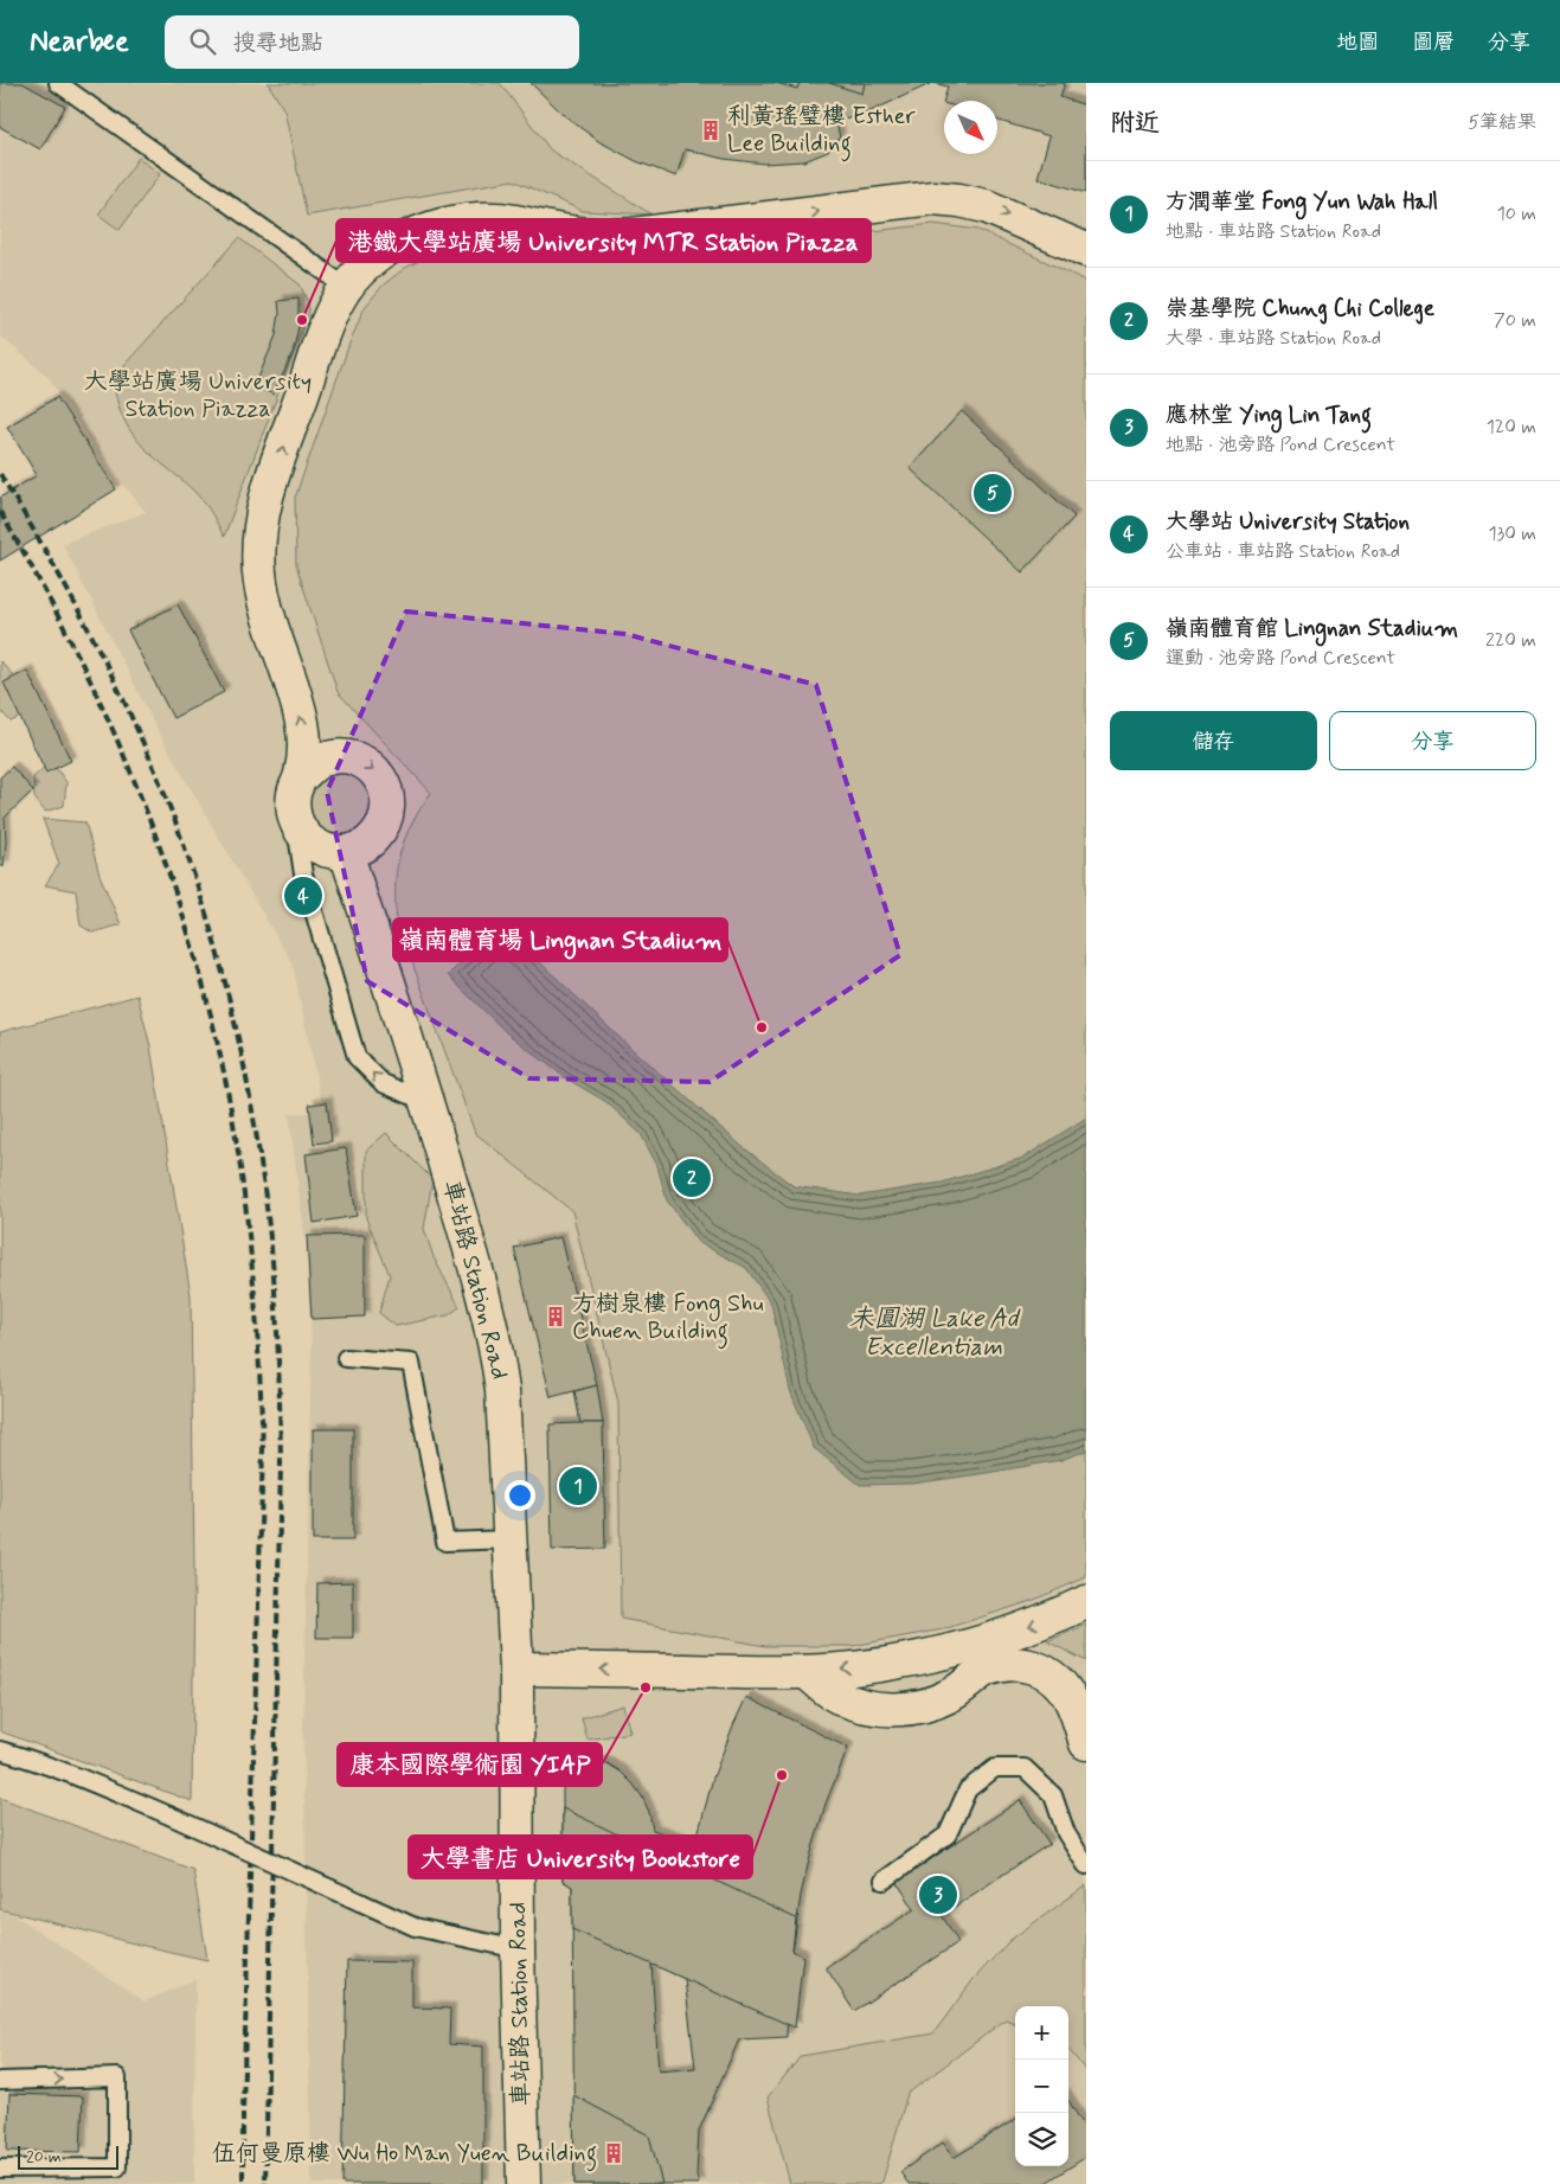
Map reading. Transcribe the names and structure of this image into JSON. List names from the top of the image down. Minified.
{"streets":{"street":["車站路 Station Road"]},"water":["未圓湖 Lake Ad Excellentiam"],"parks":["大學站廣場 University Station Piazza"],"places":{"building":["利黃瑤璧樓 Esther Lee Building","方樹泉樓 Fong Shu Chuen Building","伍何曼原樓 Wu Ho Man Yuen Building"],"other":["港鐵大學站廣場 University MTR Station Piazza","嶺南體育場 Lingnan Stadium","康本國際學術園 YIAP","大學書店 University Bookstore"]},"scale_bar":"20 m","north":"bottom right","page":{"header":"Nearbee","search":"搜尋地點","nav":["地圖","圖層","分享"],"heading":["附近","5筆結果"],"list":[{"mark":"1","name":"方潤華堂 Fong Yun Wah Hall","note":"地點 · 車站路 Station Road","value":"10 m"},{"mark":"2","name":"崇基學院 Chung Chi College","note":"大學 · 車站路 Station Road","value":"70 m"},{"mark":"3","name":"應林堂 Ying Lin Tang","note":"地點 · 池旁路 Pond Crescent","value":"120 m"},{"mark":"4","name":"大學站 University Station","note":"公車站 · 車站路 Station Road","value":"130 m"},{"mark":"5","name":"嶺南體育館 Lingnan Stadium","note":"運動 · 池旁路 Pond Crescent","value":"220 m"}],"pins":["5","4","2","1","3"],"buttons":["儲存","分享"],"map_buttons":["+","−"],"scale":"20 m"}}
